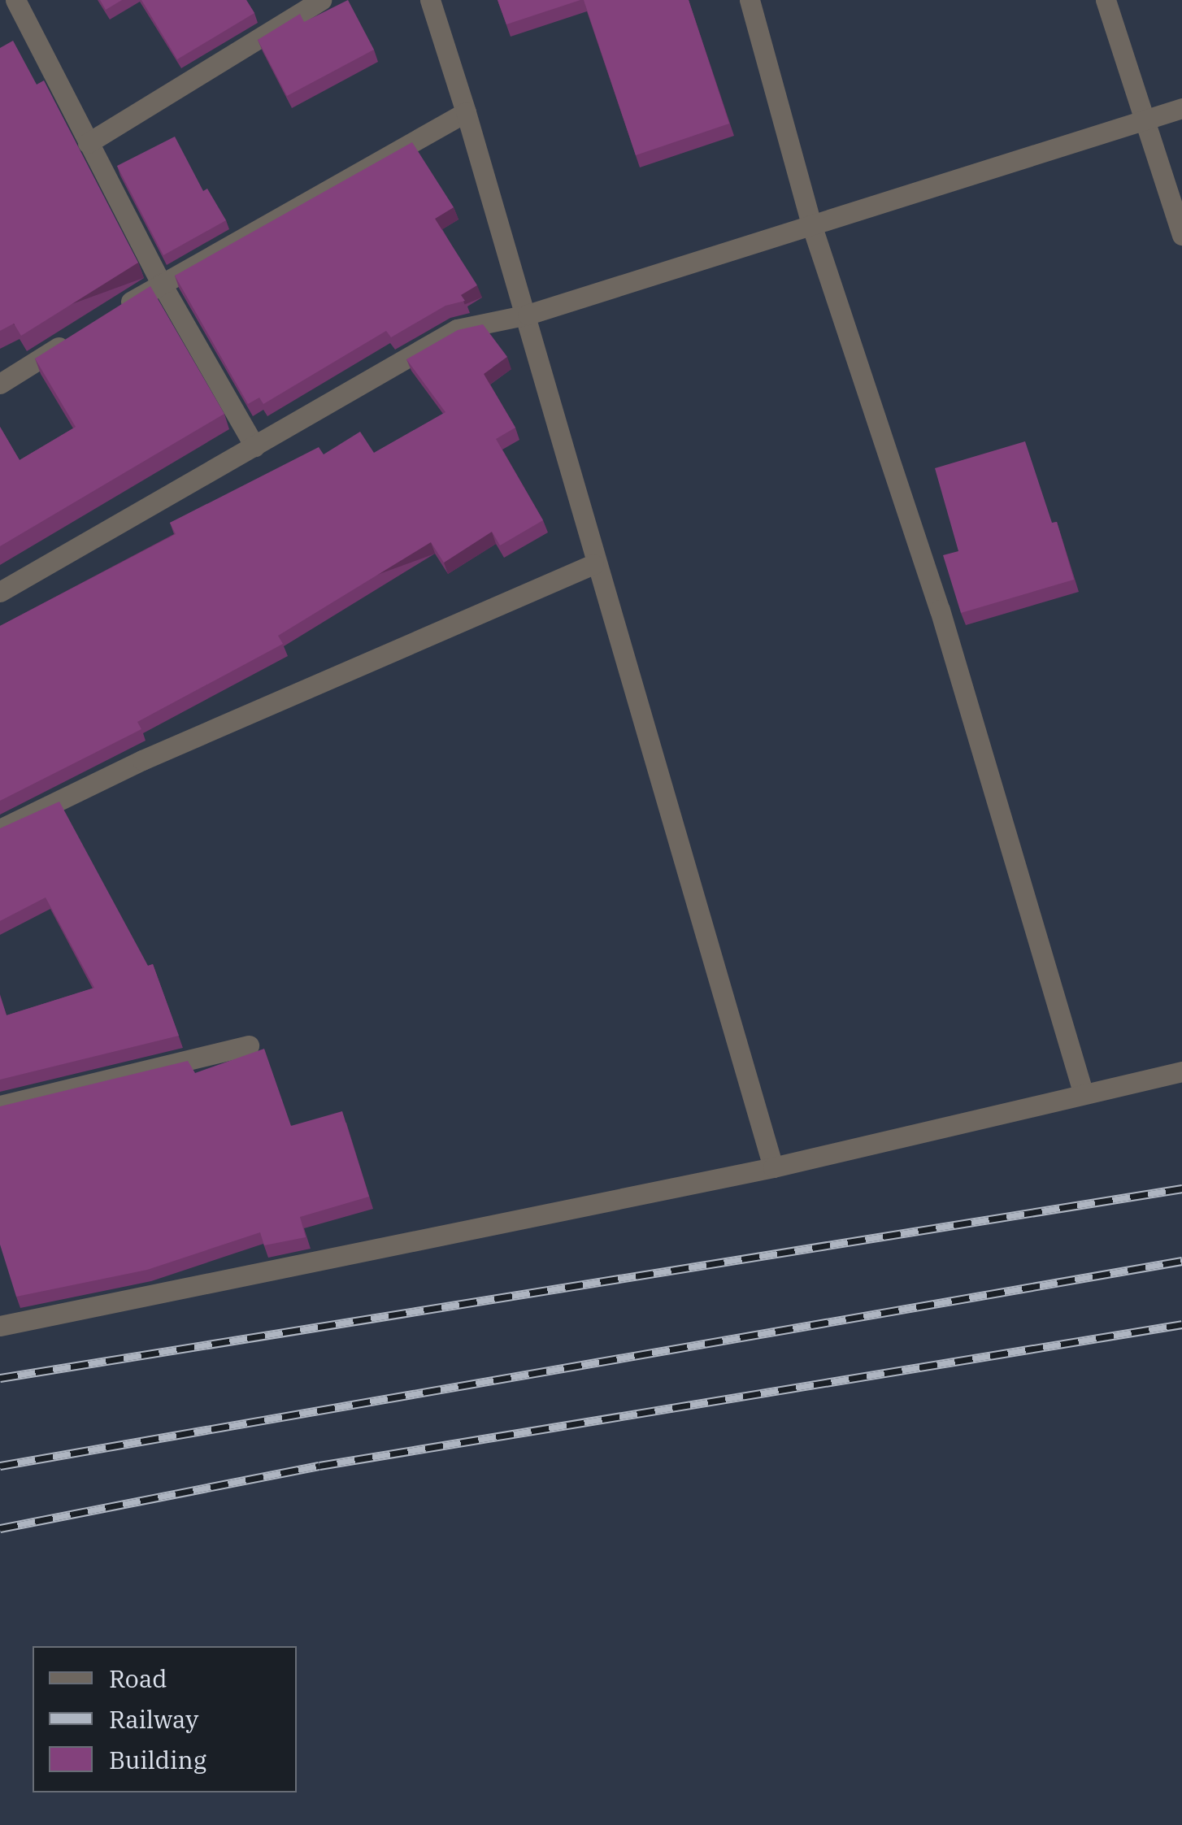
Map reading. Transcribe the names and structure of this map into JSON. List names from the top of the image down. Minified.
{"legend":["Road","Railway","Building"]}
